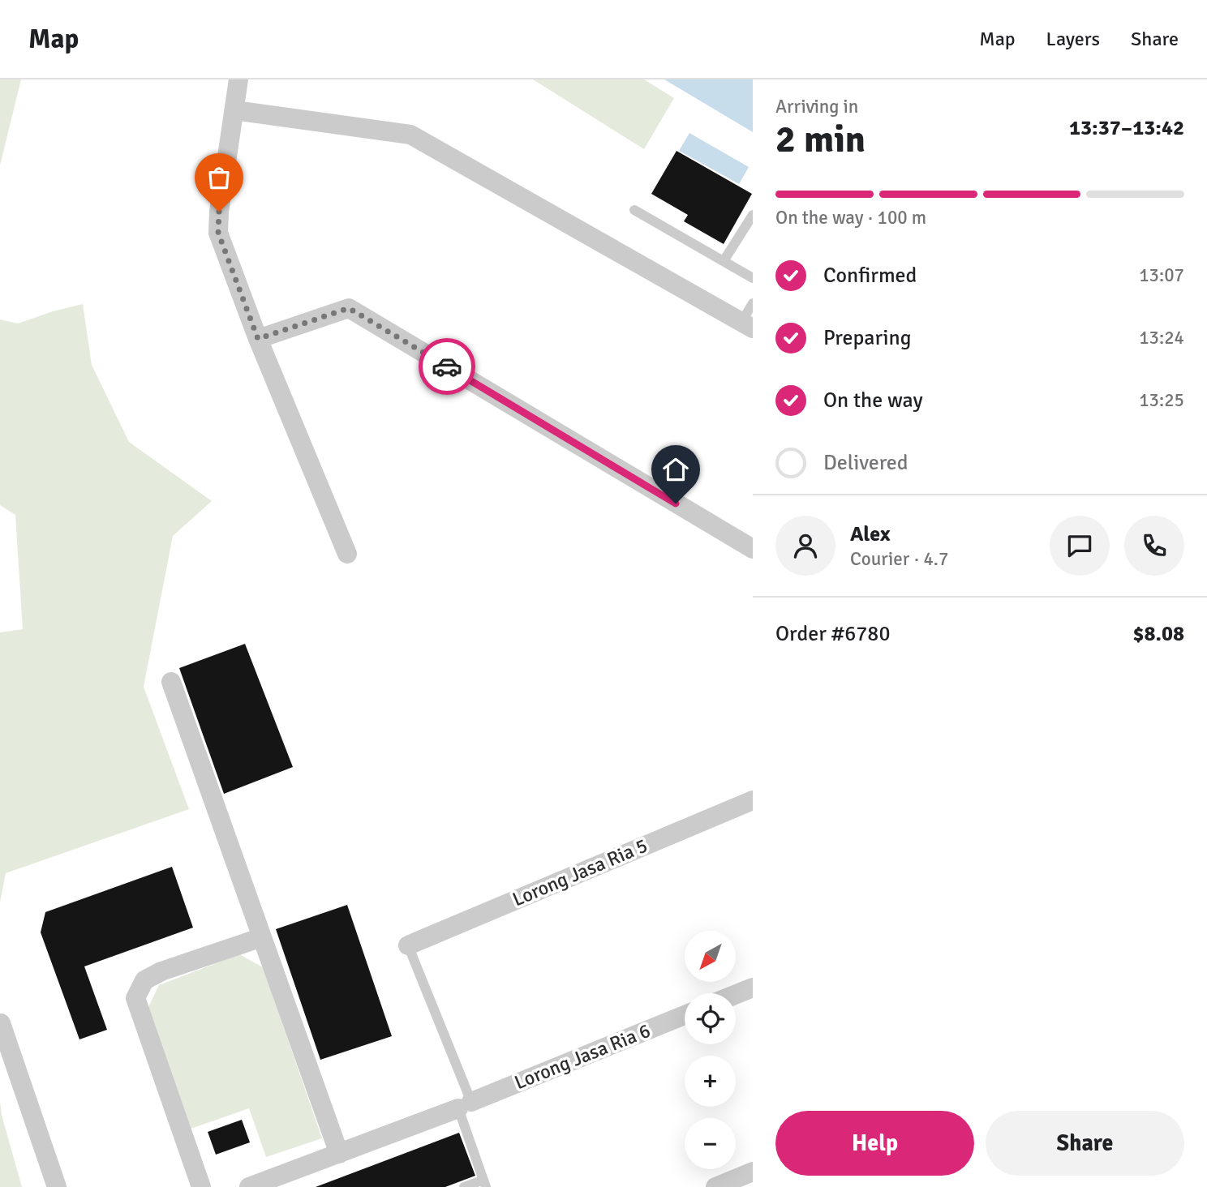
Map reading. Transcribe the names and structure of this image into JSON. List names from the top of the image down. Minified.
{"streets":{"street":["Lorong Jasa Ria 5","Lorong Jasa Ria 6"]},"north":"bottom left","page":{"header":"Map","nav":["Map","Layers","Share"],"heading":["2 min","Arriving in","13:37–13:42"],"panel":["Alex","Courier · 4.7","Order #6780","$8.08"],"bar":"On the way · 100 m","list":[["Confirmed","13:07"],["Preparing","13:24"],["On the way","13:25"],"Delivered"],"map_buttons":["+","−"],"buttons":["Help","Share"]}}
